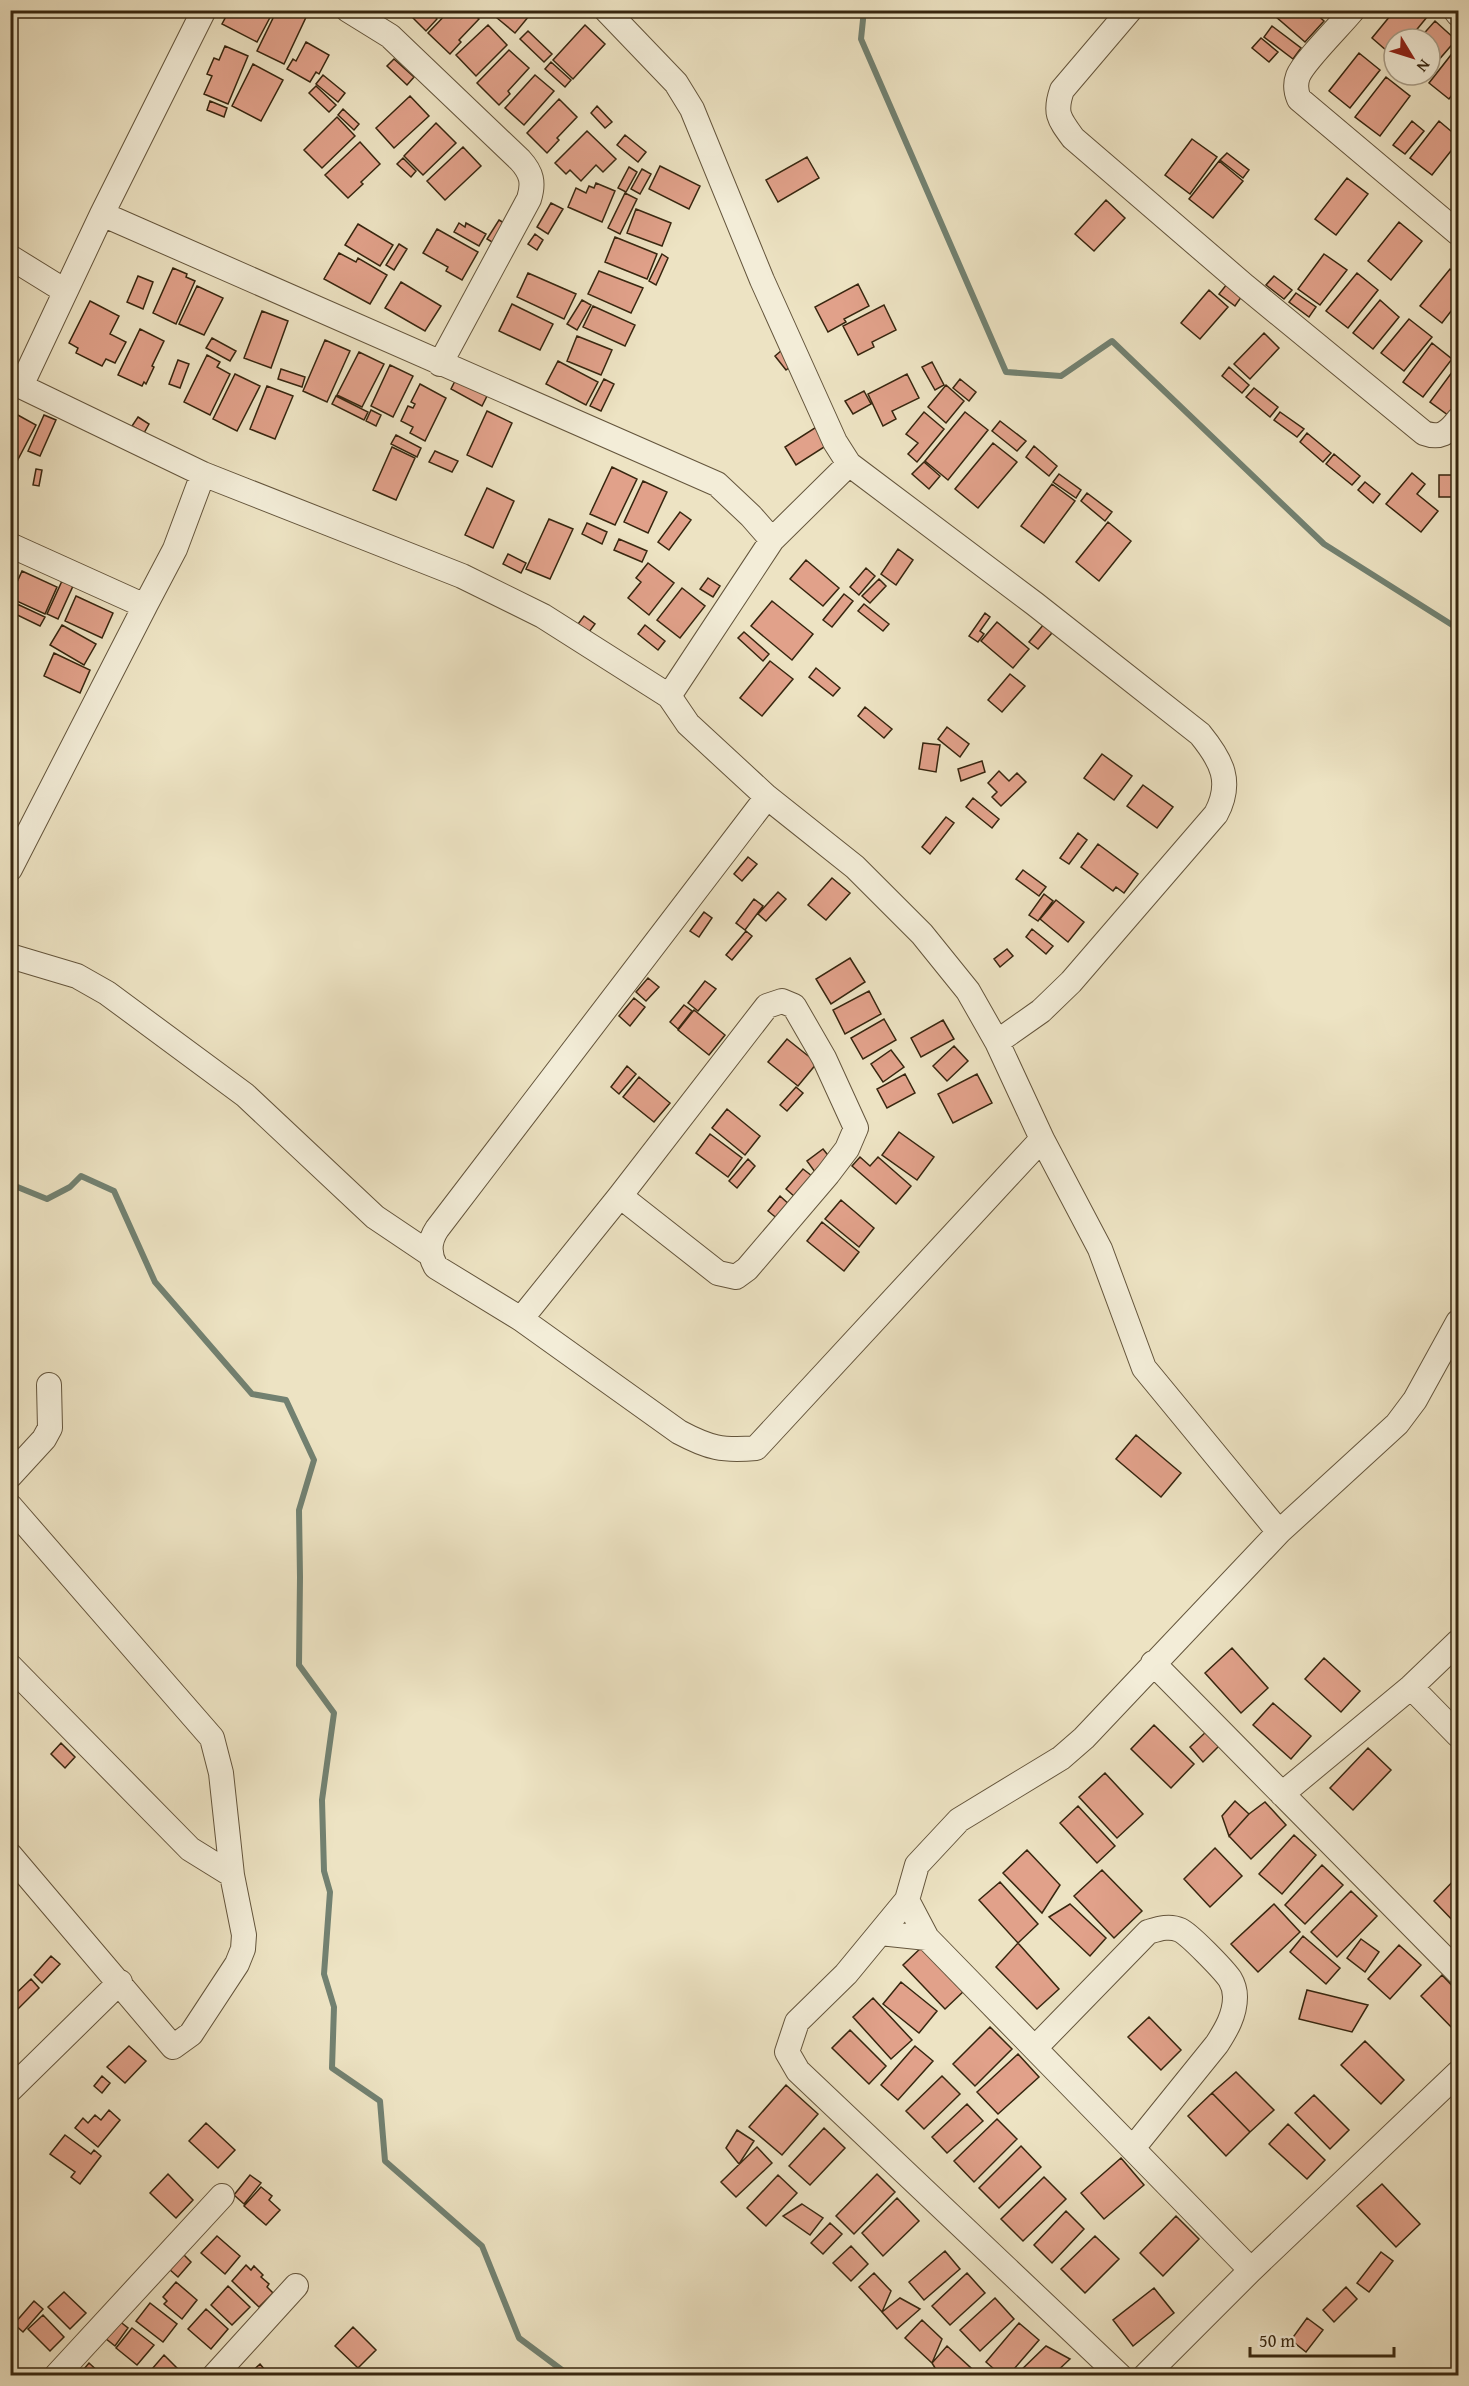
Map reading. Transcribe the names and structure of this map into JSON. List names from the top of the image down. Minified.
{"scale_bar":"50 m","north":"bottom right"}
